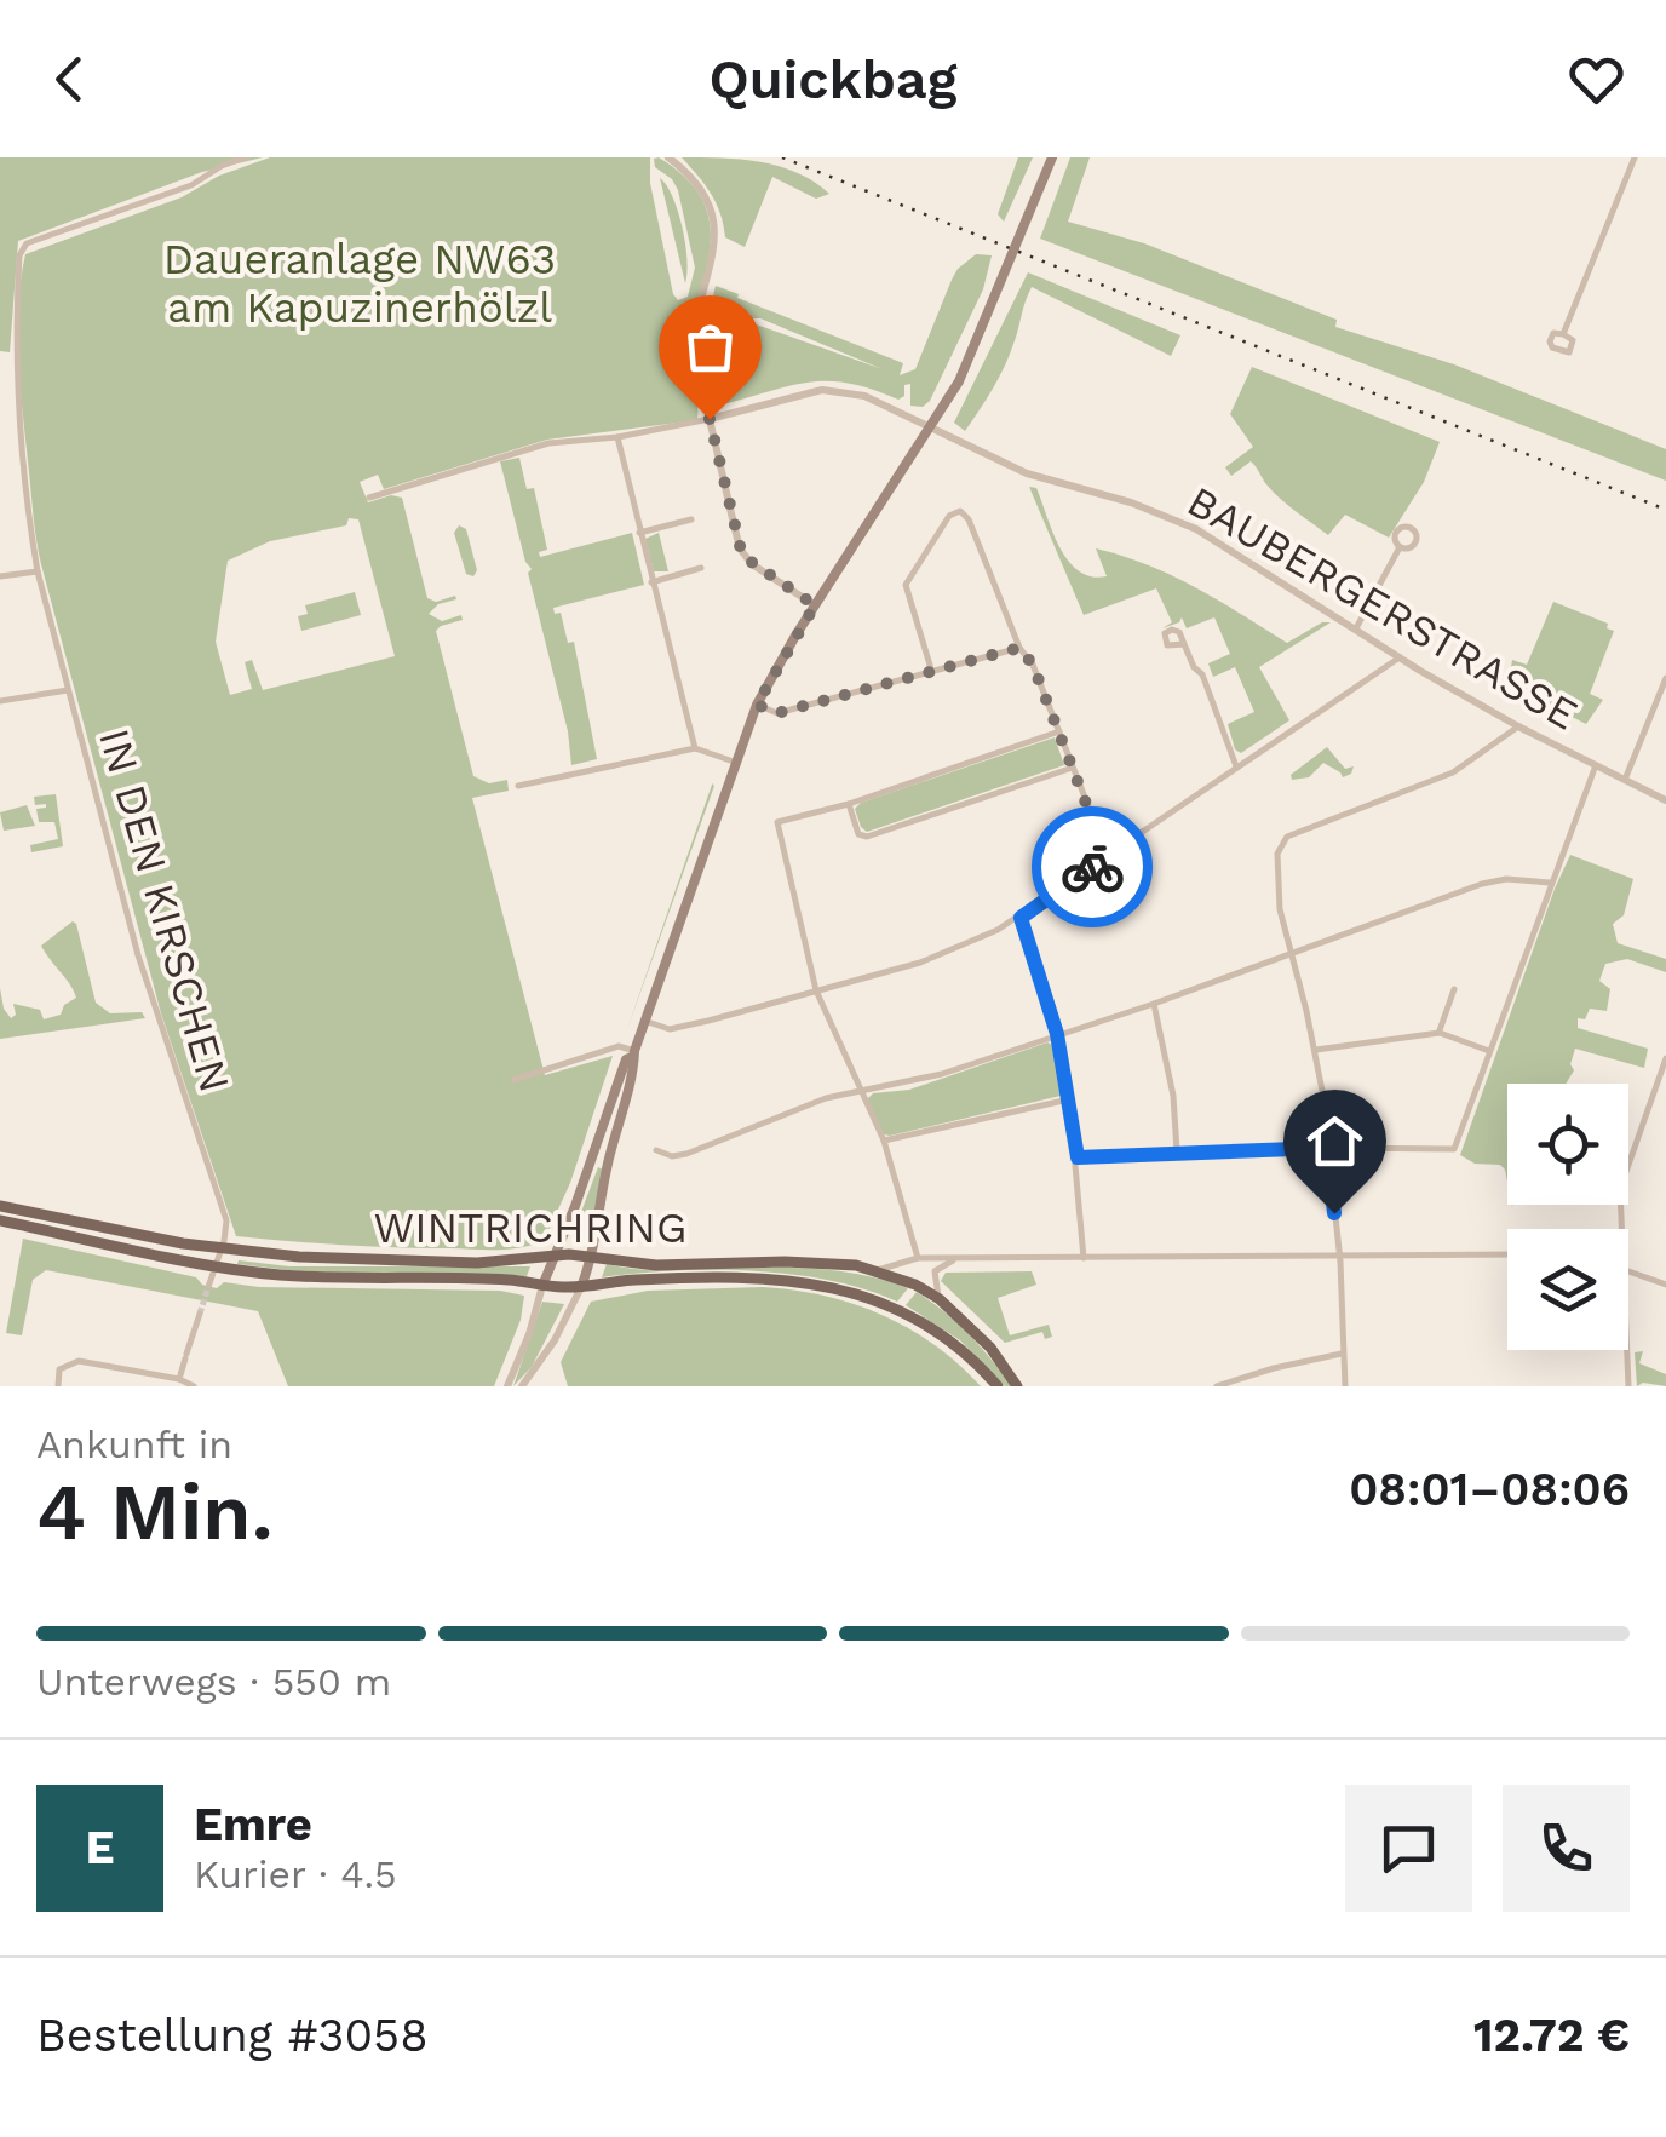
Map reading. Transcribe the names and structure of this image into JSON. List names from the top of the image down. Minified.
{"streets":{"main road":["WINTRICHRING"],"street":["BAUBERGERSTRASSE","IN DEN KIRSCHEN"]},"crossings":[["IN DEN KIRSCHEN","WINTRICHRING"]],"parks":["Daueranlage NW63 am Kapuzinerhölzl"],"page":{"header":"Quickbag","heading":["4 Min.","Ankunft in","08:01–08:06"],"panel":["Emre","Kurier · 4.5","Bestellung #3058","12.72 €"],"bar":"Unterwegs · 550 m","round":"E"}}
